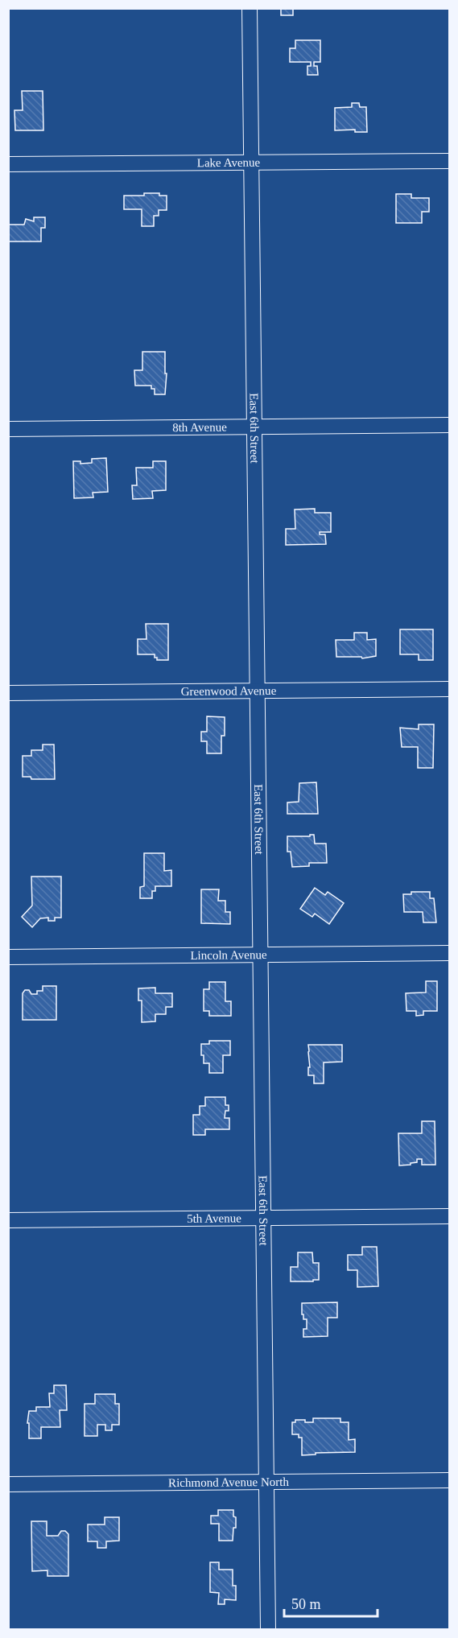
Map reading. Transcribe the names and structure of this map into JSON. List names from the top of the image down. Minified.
{"streets":{"street":["Lake Avenue","8th Avenue","East 6th Street","Greenwood Avenue","Lincoln Avenue","5th Avenue","Richmond Avenue North"]},"crossings":[["Lake Avenue","East 6th Street"],["8th Avenue","East 6th Street"],["East 6th Street","Greenwood Avenue"],["East 6th Street","Lincoln Avenue"],["East 6th Street","5th Avenue"],["East 6th Street","Richmond Avenue North"]],"scale_bar":"50 m"}
